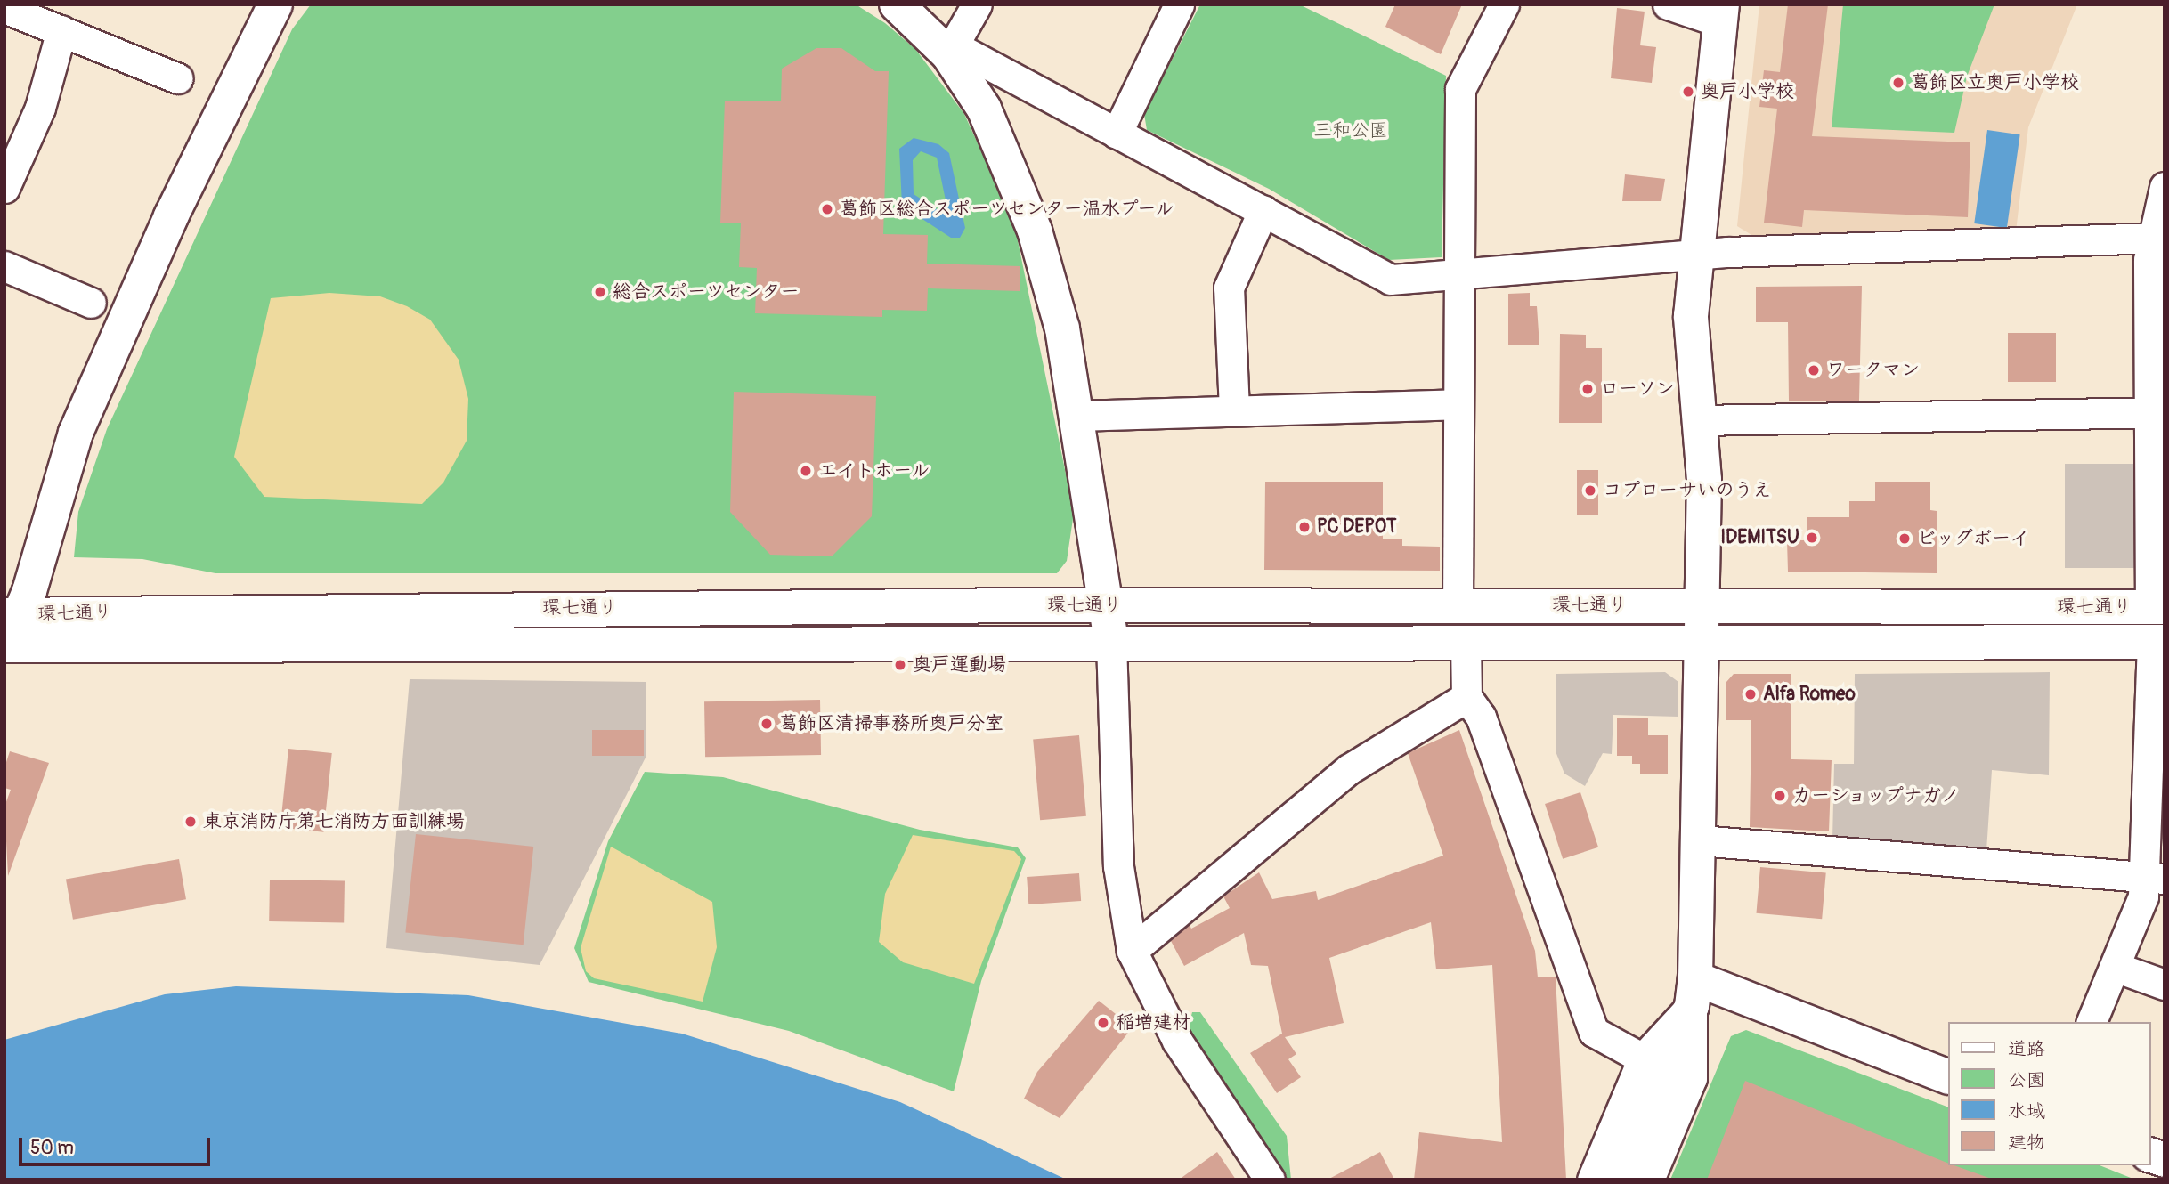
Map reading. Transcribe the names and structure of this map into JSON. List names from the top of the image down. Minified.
{"streets":{"main road":["環七通り"]},"parks":["三和公園"],"places":["葛飾区立奥戸小学校","奥戸小学校","葛飾区総合スポーツセンター温水プール","総合スポーツセンター","ワークマン","ローソン","エイトホール","コプローサいのうえ","PC DEPOT","IDEMITSU","ビッグボーイ","奥戸運動場","Alfa Romeo","葛飾区清掃事務所奥戸分室","カーショップナガノ","東京消防庁第七消防方面訓練場","稲増建材"],"legend":["道路","公園","水域","建物"],"scale_bar":"50 m"}
